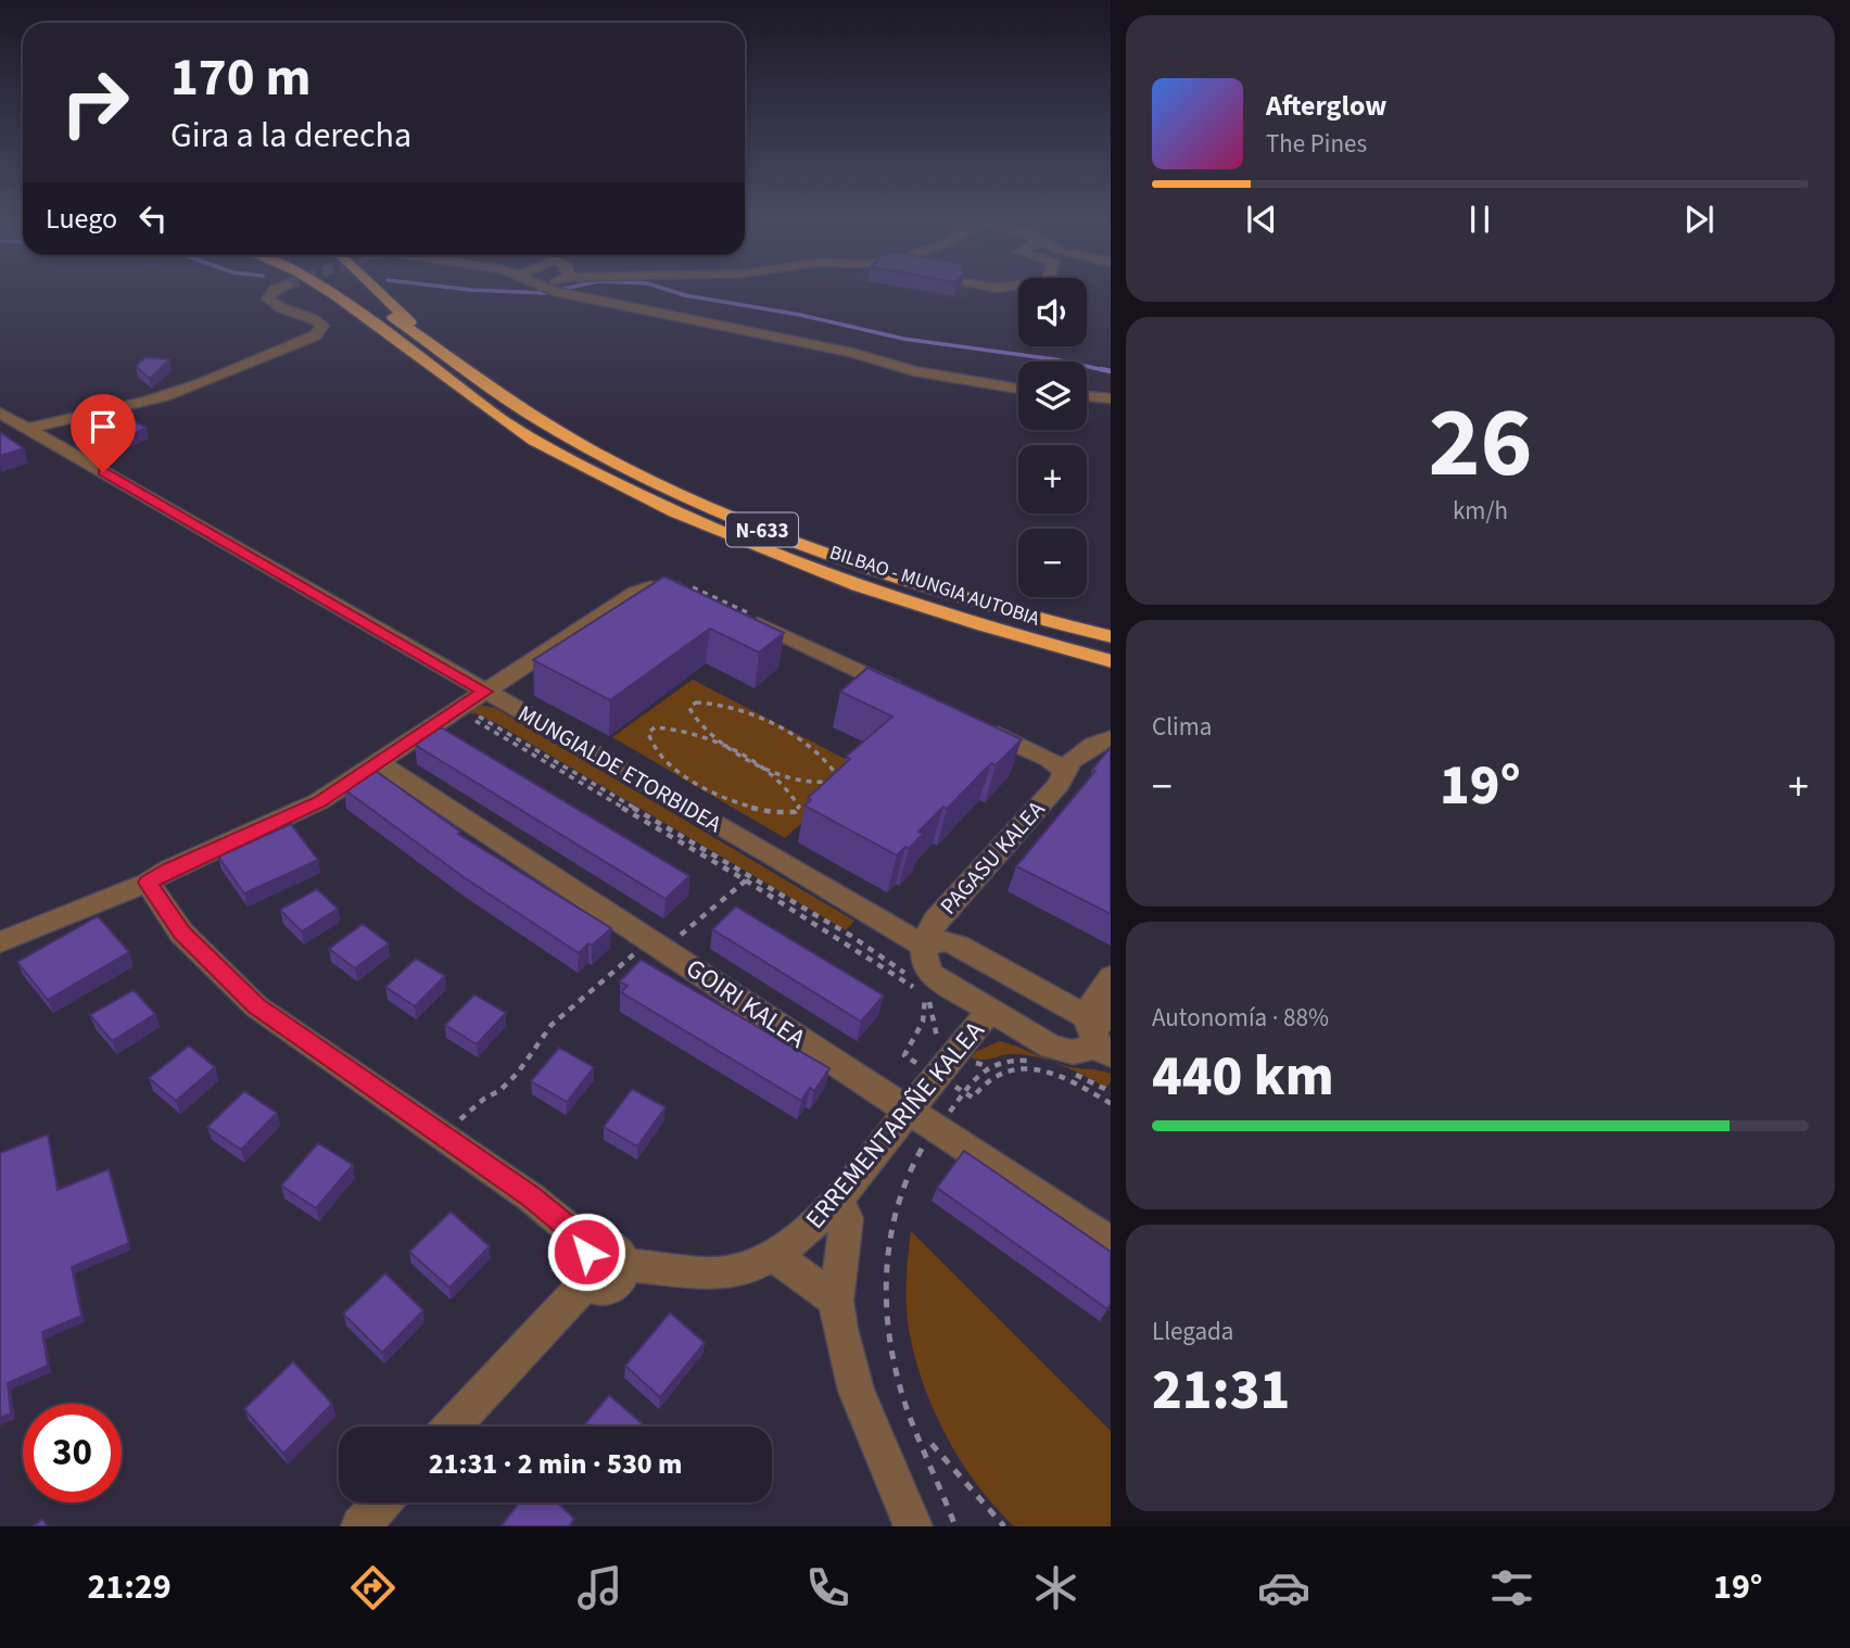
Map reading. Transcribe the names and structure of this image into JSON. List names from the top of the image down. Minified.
{"streets":{"highway":["N-633","BILBAO - MUNGIA AUTOBIA"],"street":["MUNGIALDE ETORBIDEA","PAGASU KALEA","GOIRI KALEA","ERREMENTARIÑE KALEA"]},"crossings":[["MUNGIALDE ETORBIDEA","PAGASU KALEA"],["GOIRI KALEA","ERREMENTARIÑE KALEA"]],"page":{"turn":["170 m","Gira a la derecha"],"song":["Afterglow","The Pines"],"then":"Luego","map_buttons":["+","−"],"tile":[["26","km/h"],"Clima",["Autonomía · 88%","440 km"],["Llegada","21:31"]],"heat":["−","19°","+"],"limit":"30","trip":"21:31 · 2 min · 530 m","tabs":["21:29","19°"]}}
